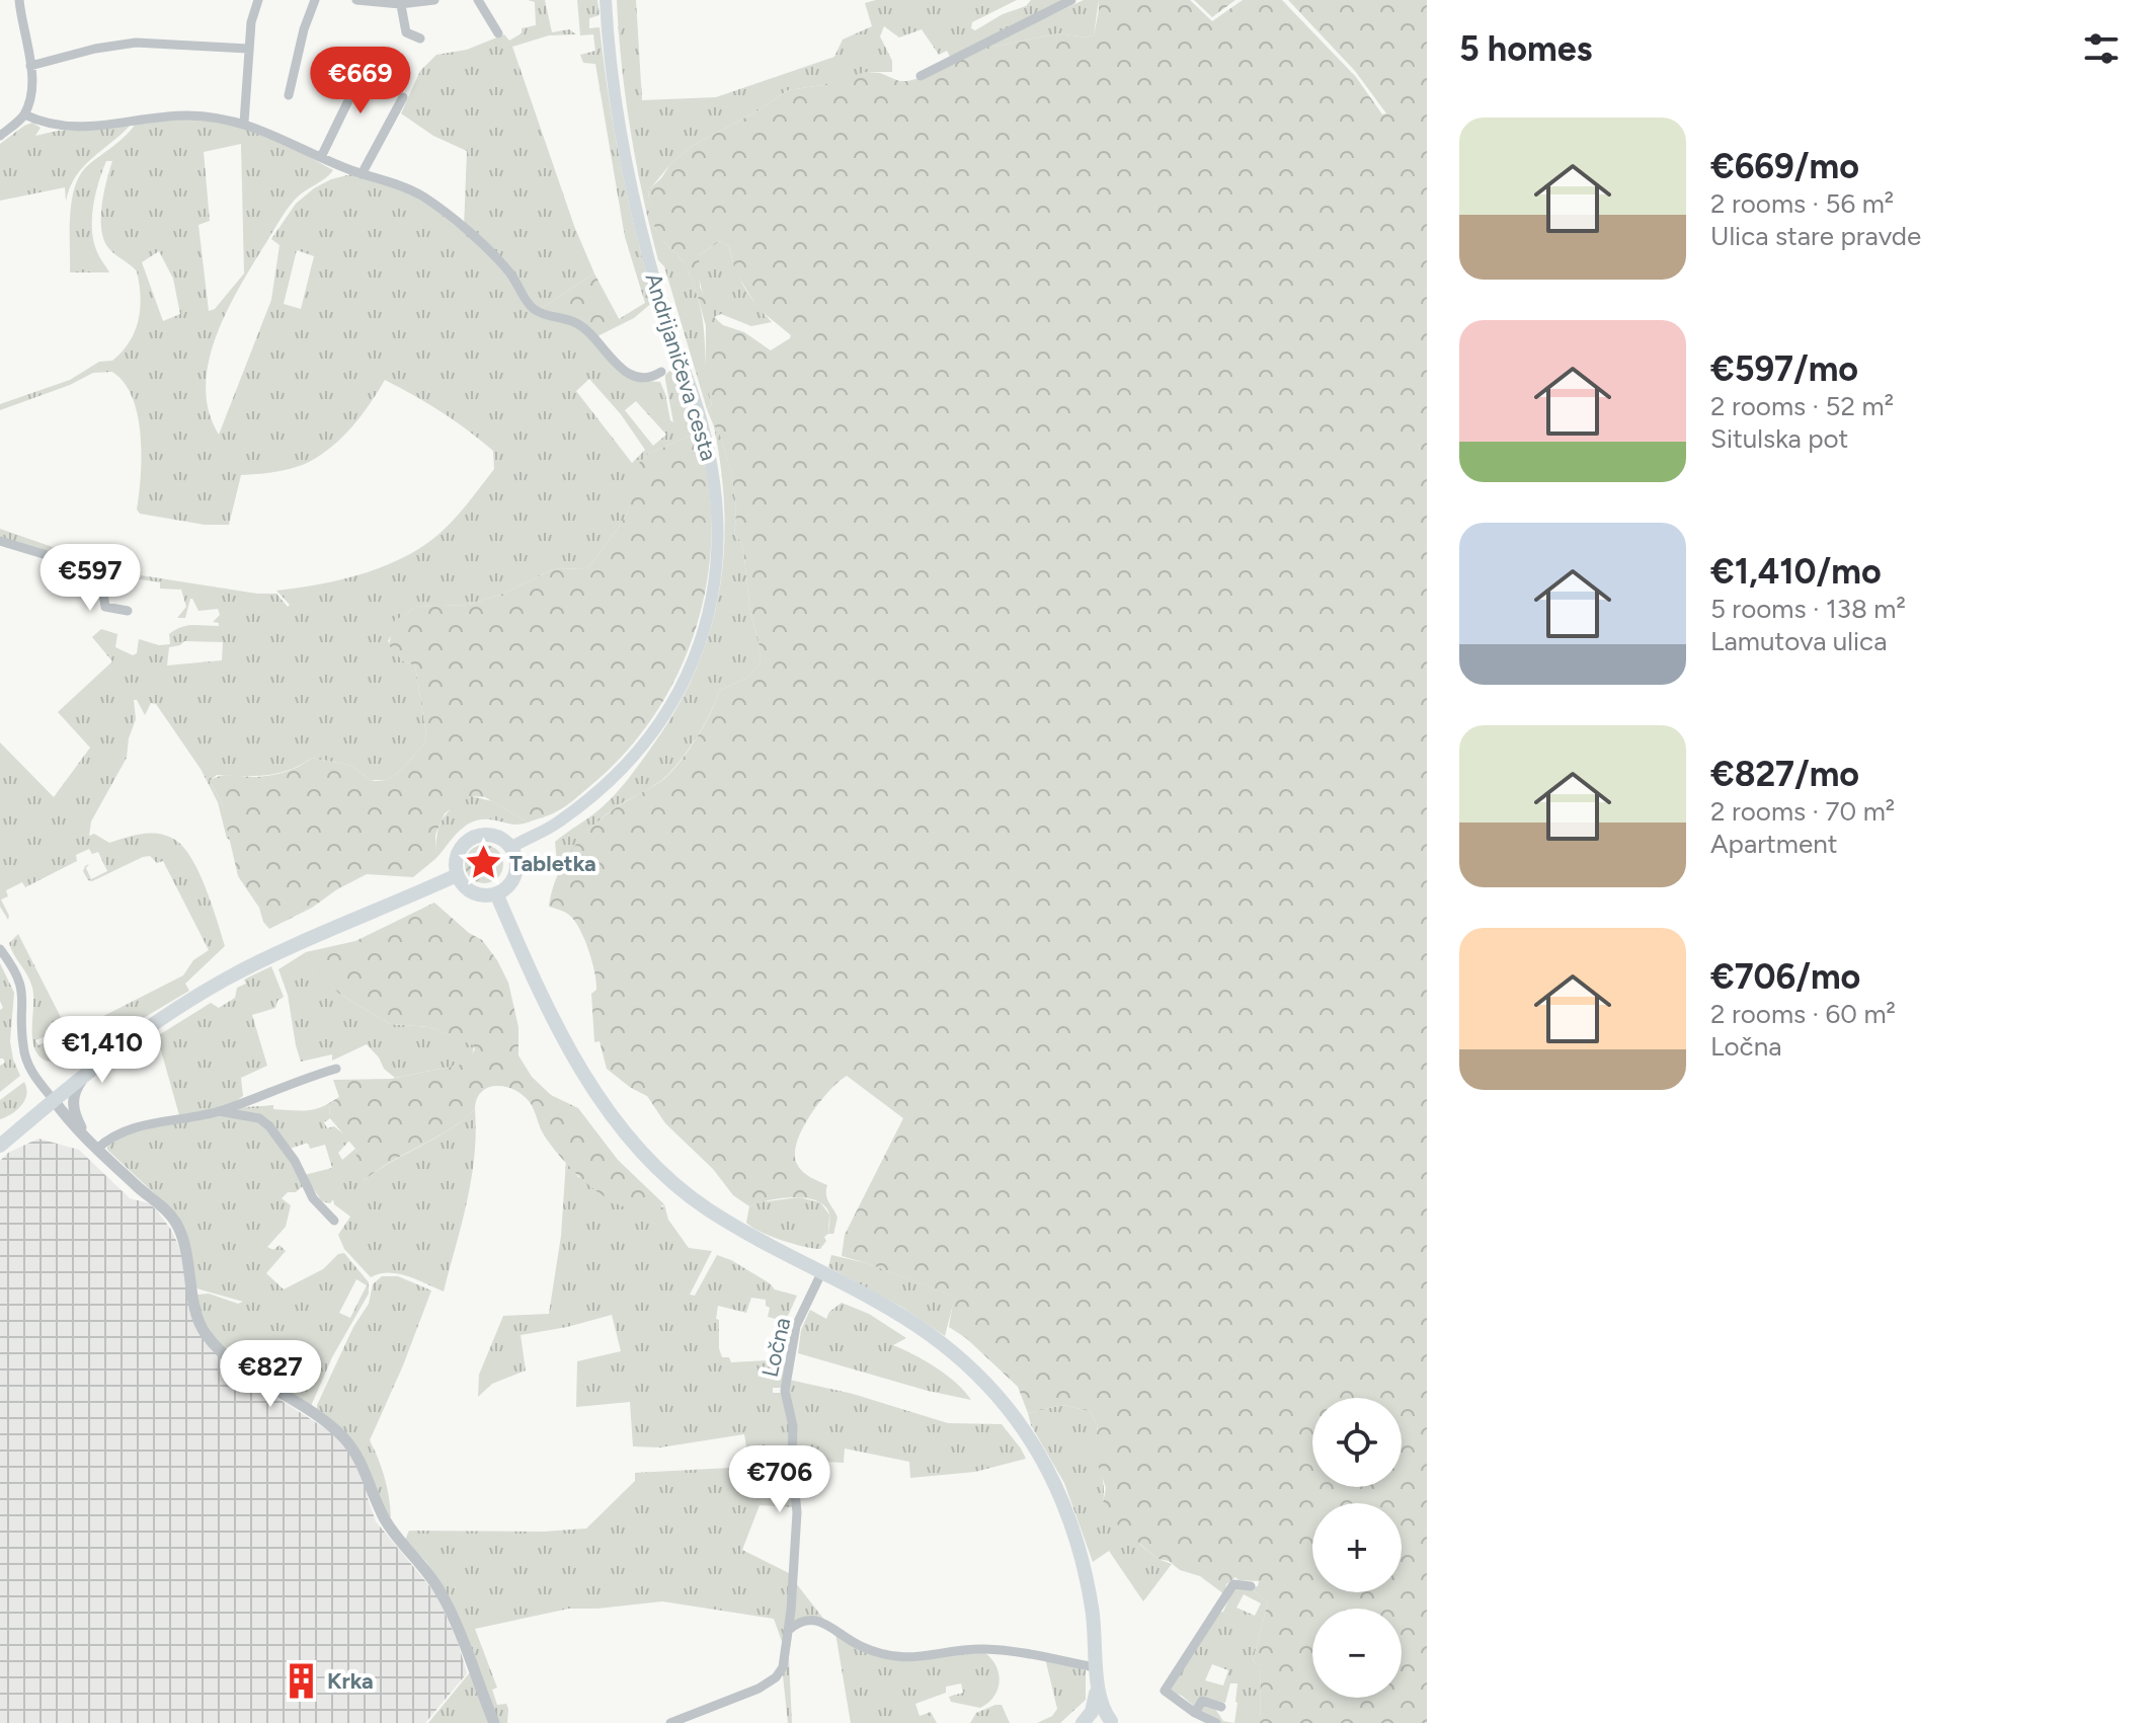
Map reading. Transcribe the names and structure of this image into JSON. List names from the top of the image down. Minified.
{"streets":{"main road":["Andrijaničeva cesta"],"street":["Ločna"]},"places":{"place":["Tabletka"],"building":["Krka"]},"page":{"heading":"5 homes","price":["€669","€597","€1,410","€827","€706"],"list":[{"name":"€669/mo","note":"2 rooms · 56 m² · Ulica stare pravde"},{"name":"€597/mo","note":"2 rooms · 52 m² · Situlska pot"},{"name":"€1,410/mo","note":"5 rooms · 138 m² · Lamutova ulica"},{"name":"€827/mo","note":"2 rooms · 70 m² · Apartment"},{"name":"€706/mo","note":"2 rooms · 60 m² · Ločna"}],"map_buttons":["+","−"]}}
